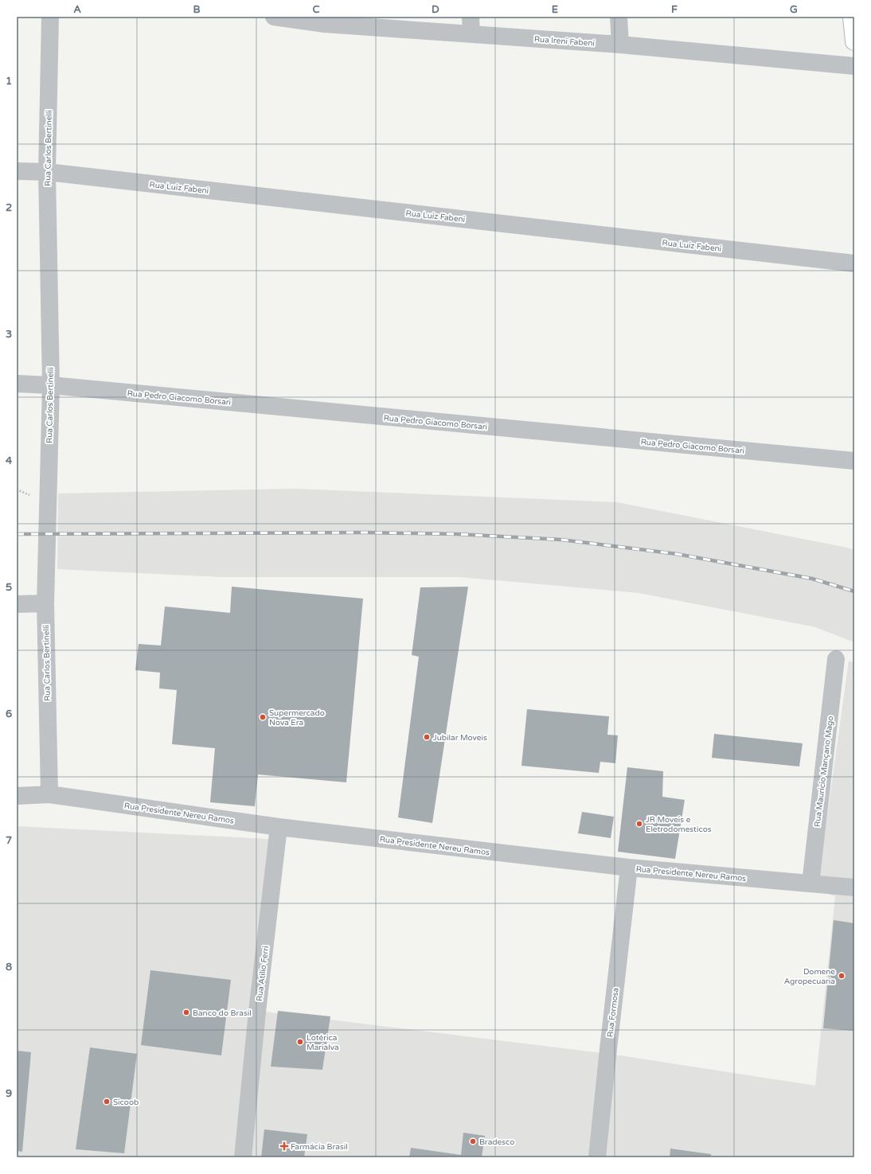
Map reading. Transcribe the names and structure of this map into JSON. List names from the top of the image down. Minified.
{"streets":{"street":["Rua Ireni Fabeni","Rua Carlos Bertinelli","Rua Luiz Fabeni","Rua Pedro Giacomo Borsari","Rua Maurício Mançano Mago","Rua Presidente Nereu Ramos","Rua Atilio Ferri","Rua Formosa"]},"crossings":[["Rua Carlos Bertinelli","Rua Luiz Fabeni"],["Rua Carlos Bertinelli","Rua Pedro Giacomo Borsari"],["Rua Carlos Bertinelli","Rua Presidente Nereu Ramos"],["Rua Maurício Mançano Mago","Rua Presidente Nereu Ramos"],["Rua Presidente Nereu Ramos","Rua Atilio Ferri"],["Rua Presidente Nereu Ramos","Rua Formosa"]],"places":{"other":["Supermercado Nova Era","Jubilar Moveis","JR Moveis e Eletrodomesticos","Domene Agropecuaria","Banco do Brasil","Lotérica Marialva","Sicoob","Bradesco"],"health":["Farmácia Brasil"]},"grid":{"columns":["A","B","C","D","E","F","G"],"rows":["1","2","3","4","5","6","7","8","9"]}}
